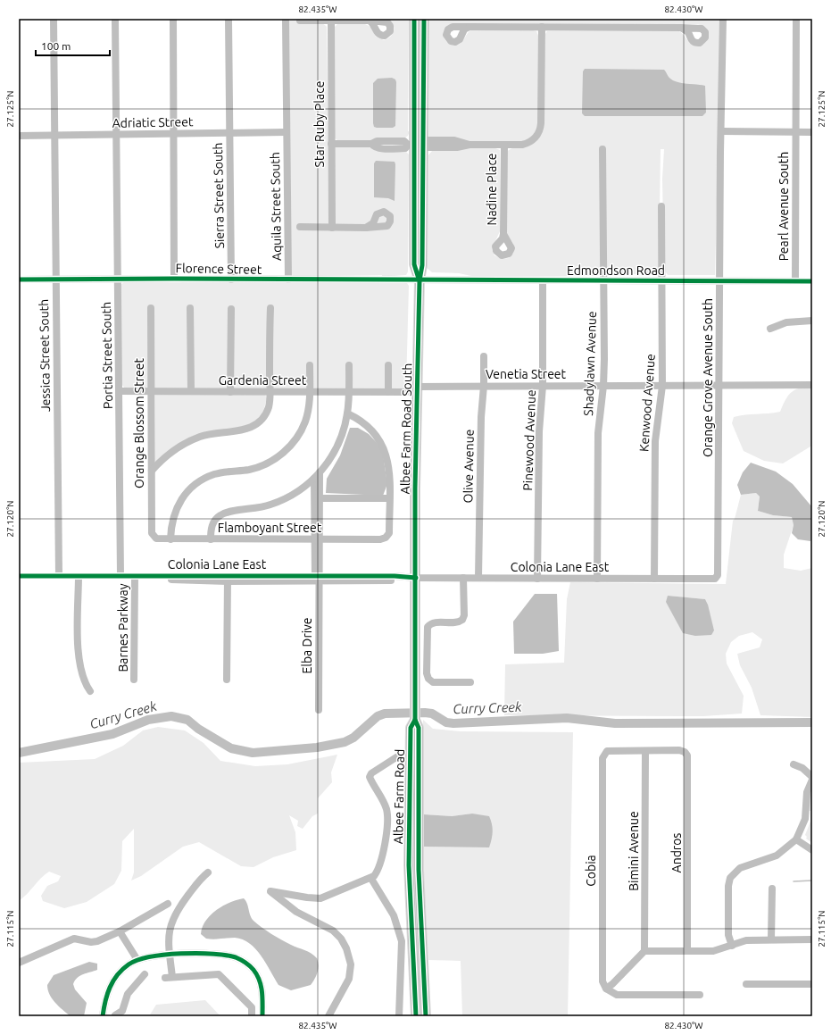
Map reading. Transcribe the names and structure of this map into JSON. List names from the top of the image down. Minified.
{"streets":{"main road":["Albee Farm Road South","Albee Farm Road"],"street":["Adriatic Street","Star Ruby Place","Nadine Place","Sierra Street South","Aquila Street South","Pearl Avenue South","Florence Street","Edmondson Road","Jessica Street South","Portia Street South","Shadylawn Avenue","Venetia Street","Orange Grove Avenue South","Gardenia Street","Kenwood Avenue","Orange Blossom Street","Pinewood Avenue","Olive Avenue","Flamboyant Street","Colonia Lane East","Barnes Parkway","Elba Drive","Bimini Avenue","Andros","Cobia"]},"crossings":[["Adriatic Street","Sierra Street South"],["Adriatic Street","Aquila Street South"],["Adriatic Street","Jessica Street South"],["Adriatic Street","Portia Street South"],["Sierra Street South","Florence Street"],["Aquila Street South","Florence Street"],["Pearl Avenue South","Edmondson Road"],["Florence Street","Edmondson Road"],["Florence Street","Jessica Street South"],["Florence Street","Portia Street South"],["Florence Street","Albee Farm Road South"],["Edmondson Road","Shadylawn Avenue"],["Edmondson Road","Orange Grove Avenue South"],["Edmondson Road","Kenwood Avenue"],["Edmondson Road","Albee Farm Road South"],["Edmondson Road","Pinewood Avenue"],["Jessica Street South","Colonia Lane East"],["Portia Street South","Gardenia Street"],["Portia Street South","Colonia Lane East"],["Shadylawn Avenue","Venetia Street"],["Shadylawn Avenue","Colonia Lane East"],["Venetia Street","Orange Grove Avenue South"],["Venetia Street","Kenwood Avenue"],["Venetia Street","Albee Farm Road South"],["Venetia Street","Pinewood Avenue"],["Venetia Street","Olive Avenue"],["Orange Grove Avenue South","Colonia Lane East"],["Gardenia Street","Orange Blossom Street"],["Kenwood Avenue","Colonia Lane East"],["Orange Blossom Street","Flamboyant Street"],["Albee Farm Road South","Colonia Lane East"],["Albee Farm Road South","Albee Farm Road"],["Pinewood Avenue","Colonia Lane East"],["Olive Avenue","Colonia Lane East"],["Flamboyant Street","Elba Drive"],["Colonia Lane East","Barnes Parkway"],["Colonia Lane East","Elba Drive"],["Colonia Lane East","Albee Farm Road"],["Bimini Avenue","Andros"],["Bimini Avenue","Cobia"],["Andros","Cobia"]],"water":["Curry Creek"],"scale_bar":"100 m","coordinates":["82.435°W","82.430°W","27.125°N","27.120°N","27.115°N"]}
